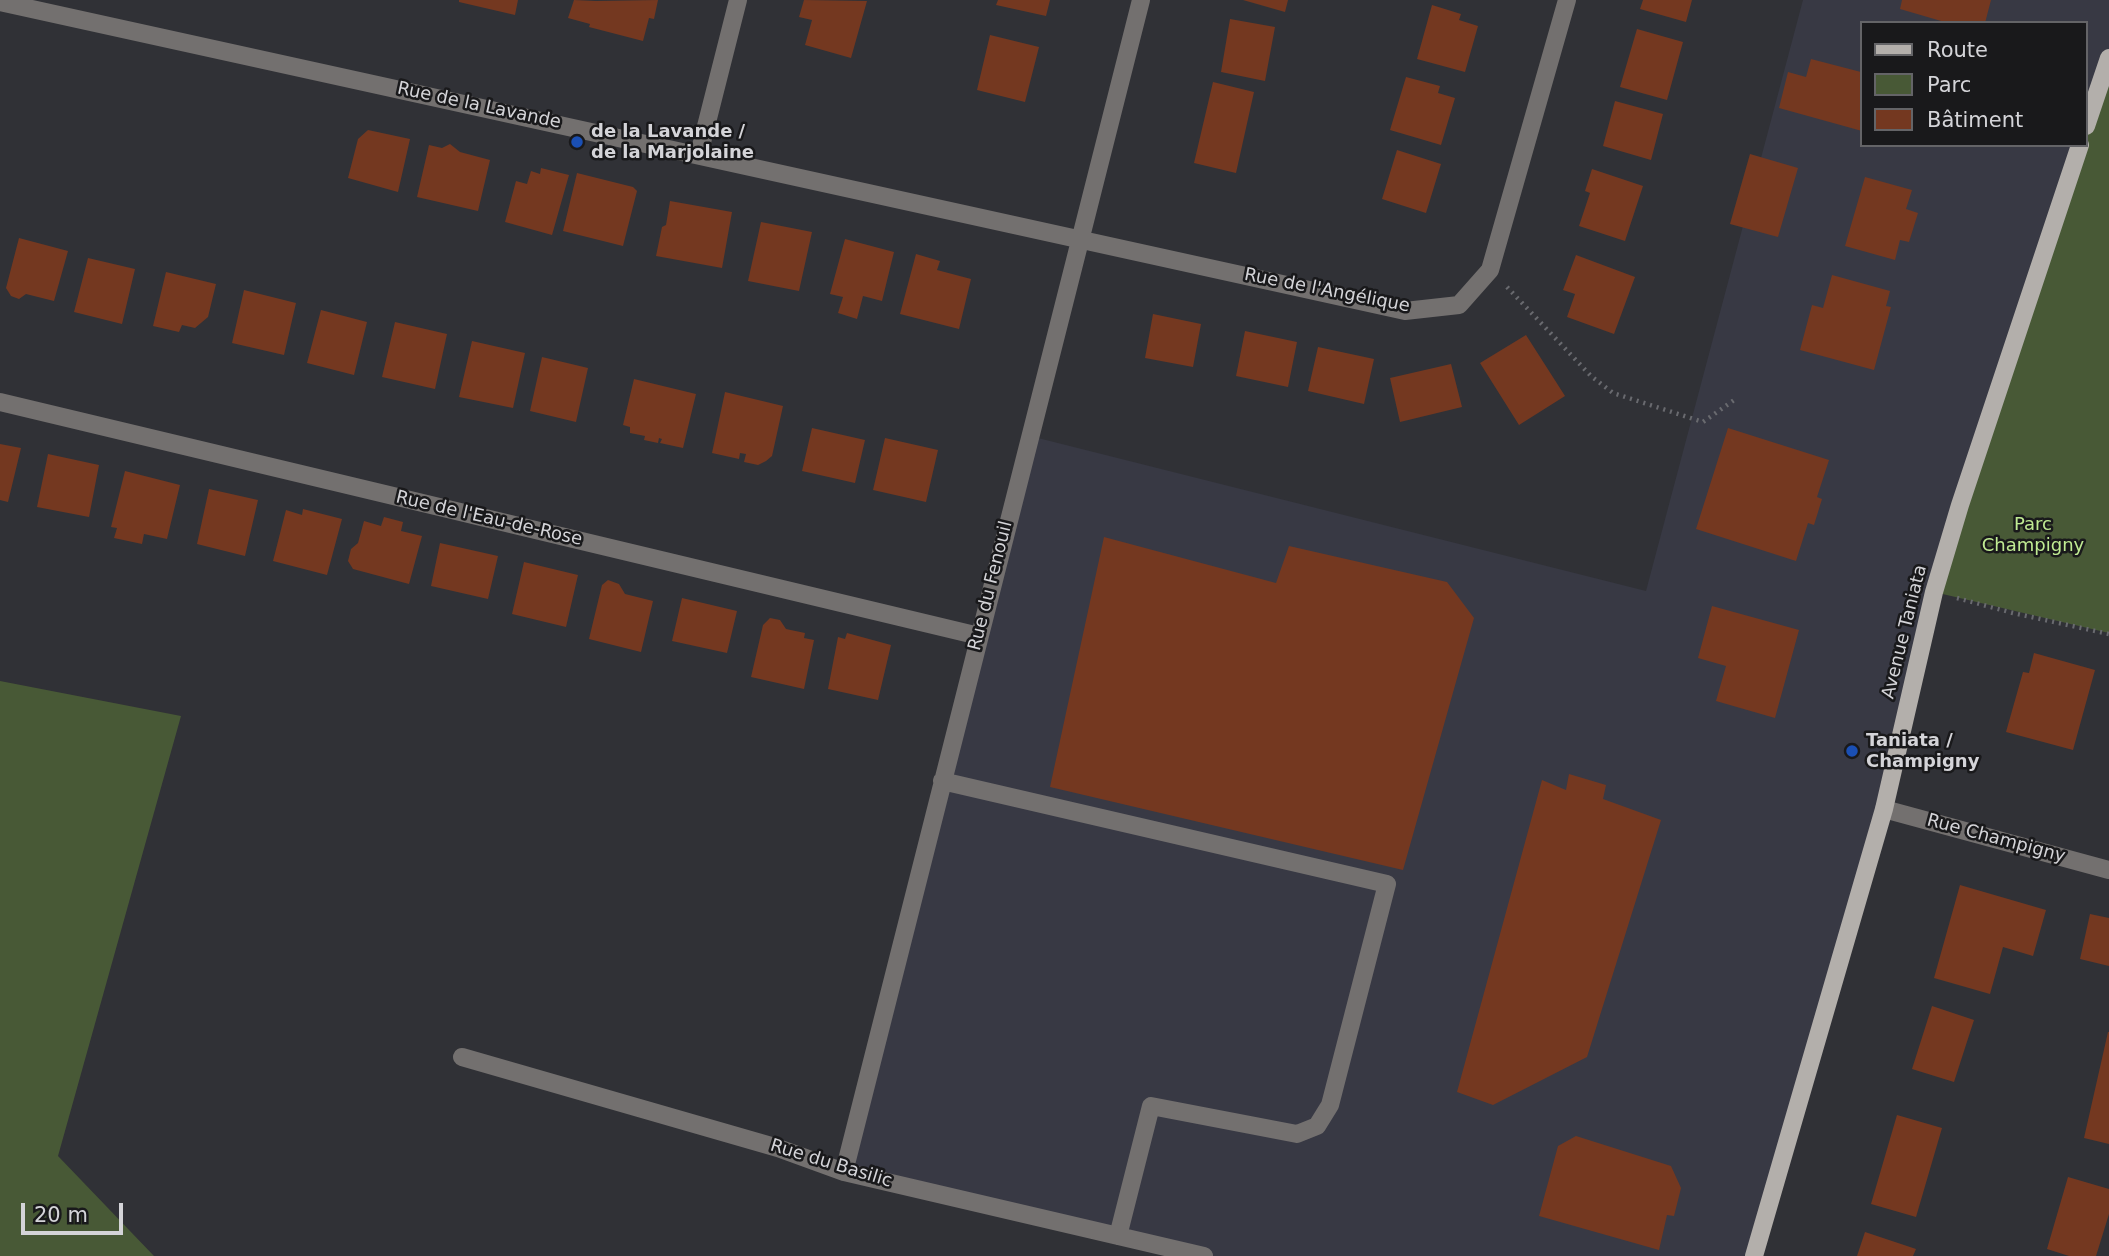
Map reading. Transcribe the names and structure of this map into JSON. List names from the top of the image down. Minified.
{"streets":{"main road":["Avenue Taniata"],"street":["Rue de la Lavande","Rue de l'Angélique","Rue de l'Eau-de-Rose","Rue du Fenouil","Rue Champigny","Rue du Basilic"]},"crossings":[["Rue de la Lavande","Rue de l'Angélique"],["Rue de la Lavande","Rue du Fenouil"],["Rue de l'Angélique","Rue du Fenouil"],["Rue de l'Eau-de-Rose","Rue du Fenouil"],["Rue du Fenouil","Rue du Basilic"],["Avenue Taniata","Rue Champigny"]],"parks":["Parc Champigny"],"places":["de la Lavande / de la Marjolaine","Taniata / Champigny"],"legend":["Route","Parc","Bâtiment"],"scale_bar":"20 m"}
